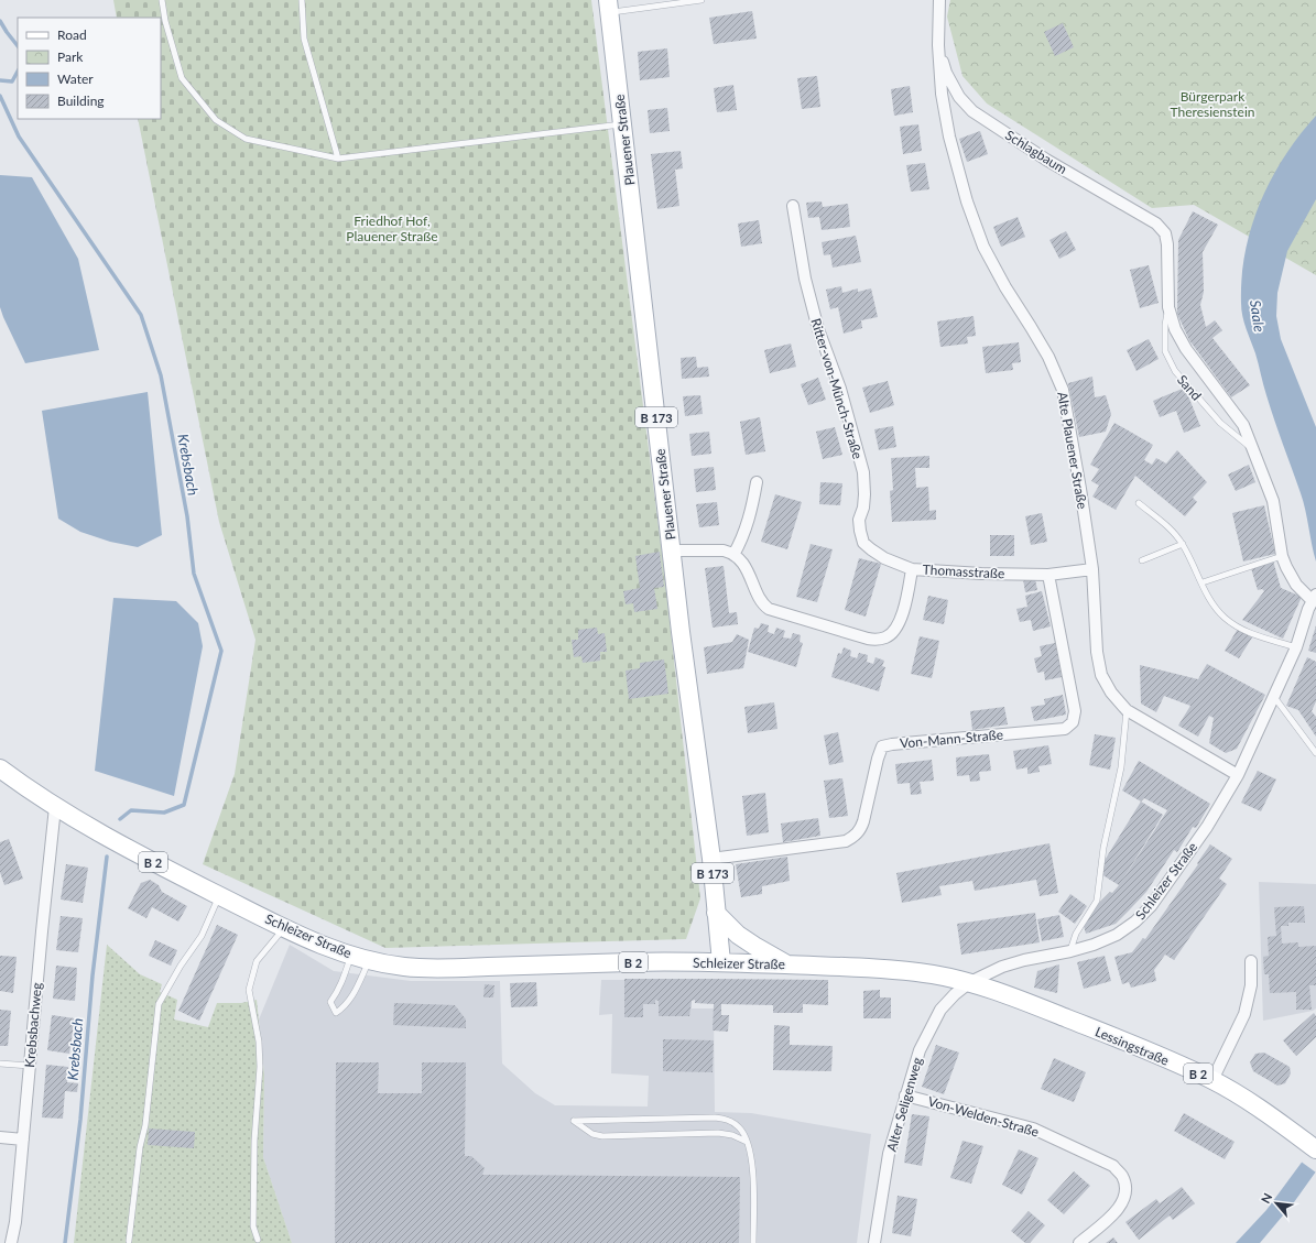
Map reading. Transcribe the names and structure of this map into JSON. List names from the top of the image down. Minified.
{"streets":{"main road":["Plauener Straße","B 173","B 2","Schleizer Straße","Lessingstraße"],"street":["Schlagbaum","Sand","Ritter-von-Münch-Straße","Alte Plauener Straße","Thomasstraße","Von-Mann-Straße","Krebsbachweg","Alter Seligenweg","Von-Welden-Straße"]},"crossings":[["Plauener Straße","Von-Mann-Straße"],["Plauener Straße","Schleizer Straße"],["Schlagbaum","Sand"],["Schlagbaum","Alte Plauener Straße"],["Sand","Schleizer Straße"],["Ritter-von-Münch-Straße","Thomasstraße"],["Alte Plauener Straße","Thomasstraße"],["Alte Plauener Straße","Schleizer Straße"],["Thomasstraße","Von-Mann-Straße"],["Schleizer Straße","Krebsbachweg"],["Schleizer Straße","Lessingstraße"],["Schleizer Straße","Alter Seligenweg"],["Lessingstraße","Alter Seligenweg"],["Alter Seligenweg","Von-Welden-Straße"]],"water":["Saale","Krebsbach"],"parks":["Bürgerpark Theresienstein","Friedhof Hof, Plauener Straße"],"legend":["Road","Park","Water","Building"],"north":"top left"}
